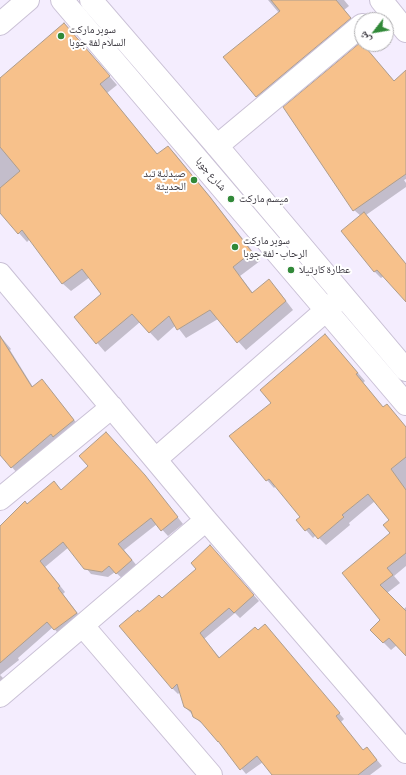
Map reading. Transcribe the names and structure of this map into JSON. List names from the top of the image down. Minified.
{"streets":{"street":["شارع جوبا"]},"places":["سوبر ماركت السلام لفة جوبا","صيدلية تبد الحديثة","ميسم ماركت","سوبر ماركت الرحاب - لفة جوبا","عطارة كارتيلا"],"north":"bottom left"}
